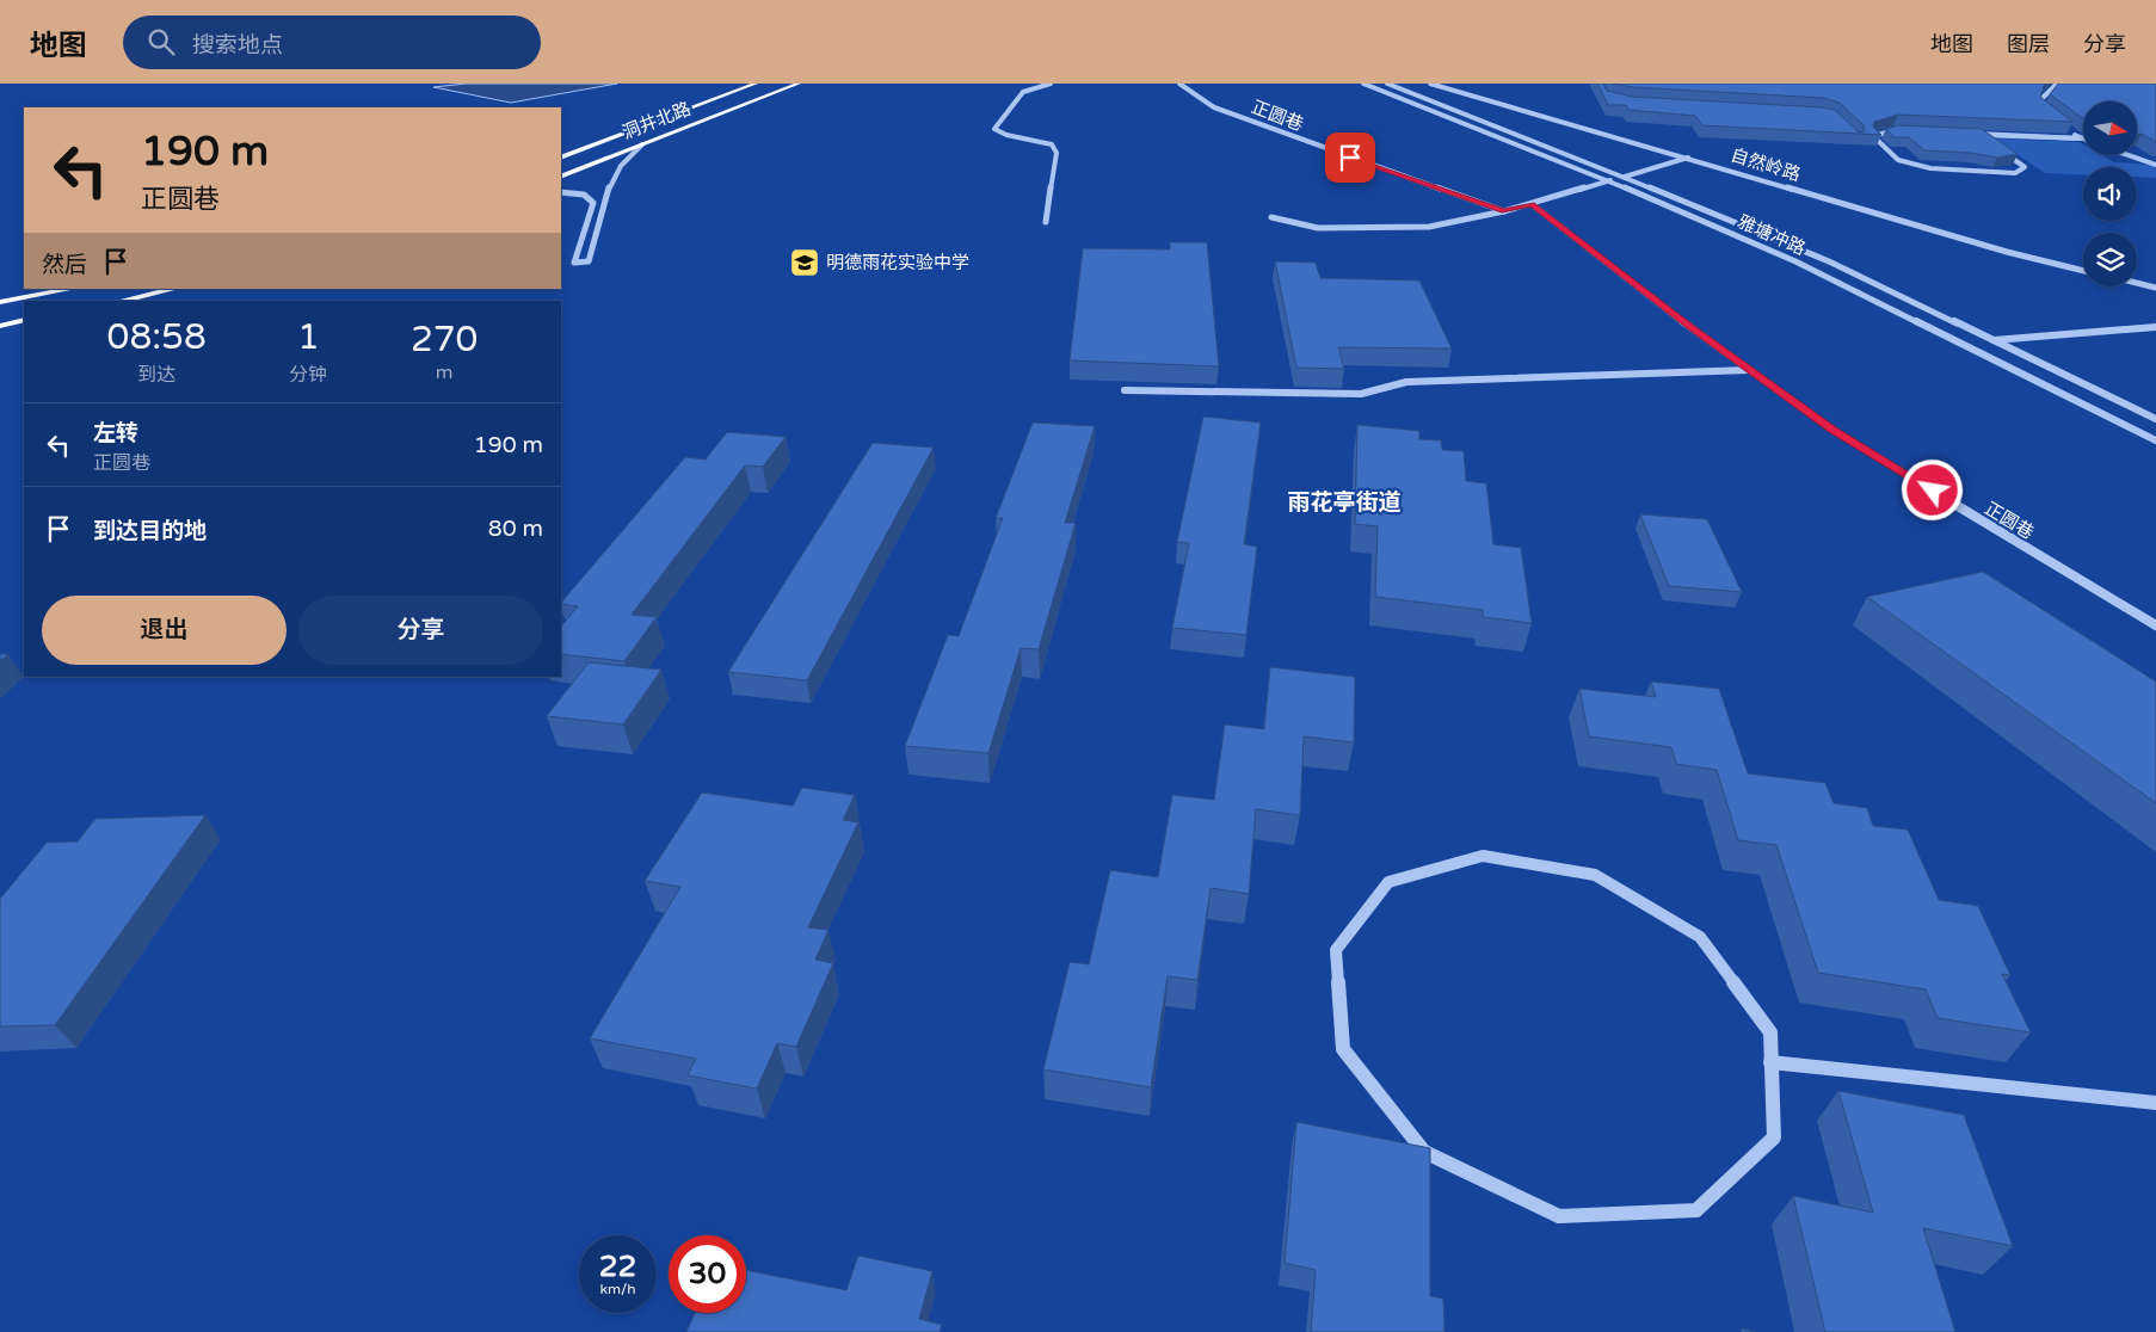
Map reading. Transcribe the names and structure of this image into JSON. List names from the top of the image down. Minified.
{"streets":{"main road":["洞井北路"],"street":["正圆巷","自然岭路","雅塘冲路"]},"districts":["雨花亭街道"],"places":{"school or university":["明德雨花实验中学"]},"north":"right","page":{"header":"地图","search":"搜索地点","nav":["地图","图层","分享"],"turn":["190 m","正圆巷"],"then":"然后","eta":["08:58","到达","1","分钟","270","m"],"list":[{"name":"左转","note":"正圆巷","value":"190 m"},{"name":"到达目的地","value":"80 m"}],"buttons":["退出","分享"],"speed":"22 km/h","limit":"30"}}
